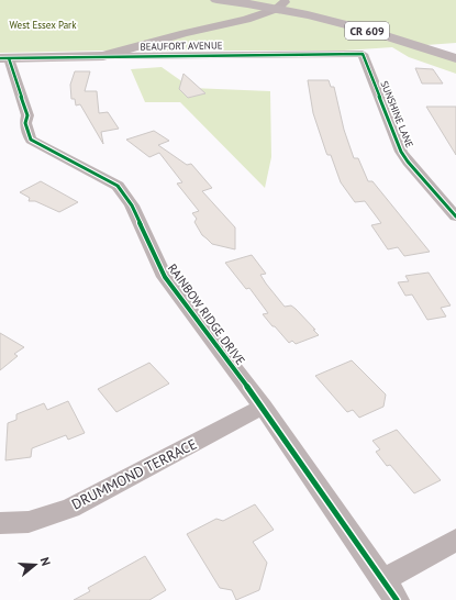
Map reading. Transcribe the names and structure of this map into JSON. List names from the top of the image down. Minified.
{"streets":{"main road":["CR 609"],"street":["BEAUFORT AVENUE","SUNSHINE LANE","RAINBOW RIDGE DRIVE","DRUMMOND TERRACE"]},"crossings":[["BEAUFORT AVENUE","SUNSHINE LANE"],["BEAUFORT AVENUE","RAINBOW RIDGE DRIVE"],["RAINBOW RIDGE DRIVE","DRUMMOND TERRACE"]],"parks":["West Essex Park"],"north":"right"}
